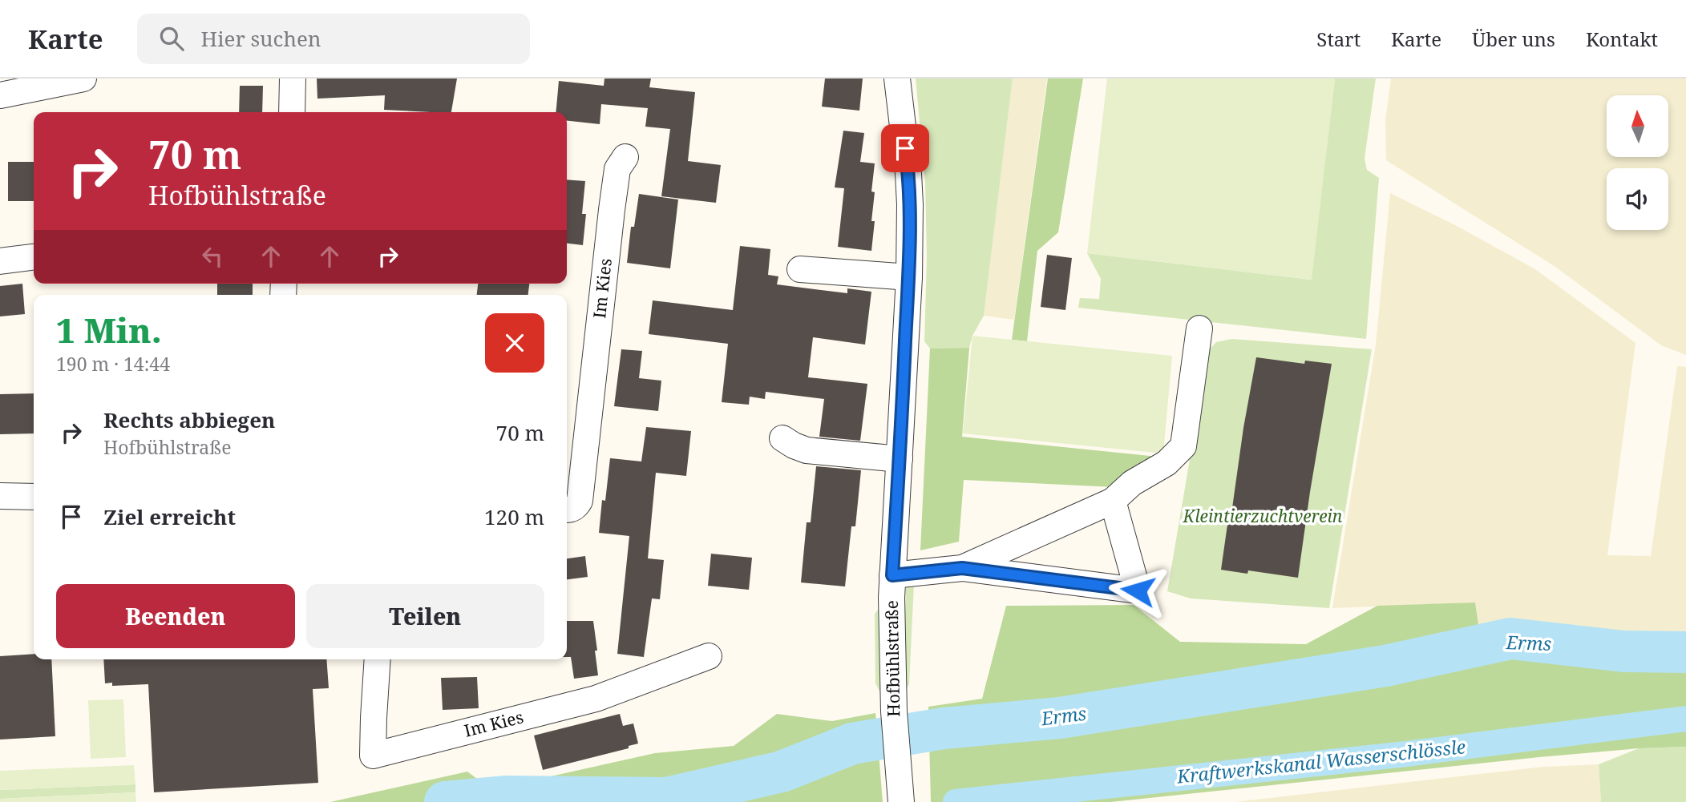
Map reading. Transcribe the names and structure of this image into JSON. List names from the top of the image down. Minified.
{"streets":{"street":["Im Kies","Hofbühlstraße"]},"water":["Erms","Kraftwerkskanal Wasserschlössle"],"parks":["Kleintierzuchtverein"],"north":"top","page":{"header":"Karte","search":"Hier suchen","nav":["Start","Karte","Über uns","Kontakt"],"turn":["70 m","Hofbühlstraße"],"heading":["1 Min.","190 m · 14:44"],"list":[{"name":"Rechts abbiegen","note":"Hofbühlstraße","value":"70 m"},{"name":"Ziel erreicht","value":"120 m"}],"buttons":["Beenden","Teilen"]}}
